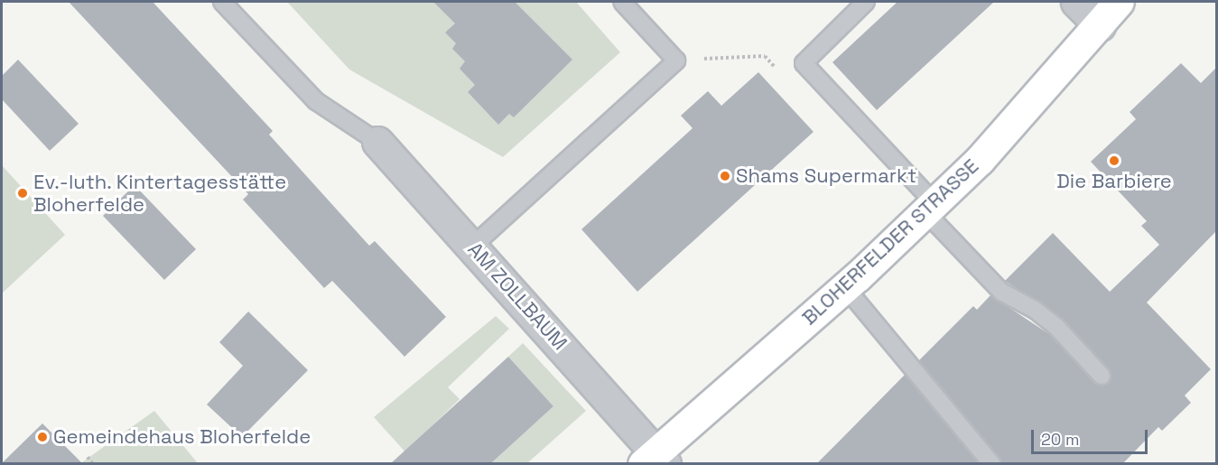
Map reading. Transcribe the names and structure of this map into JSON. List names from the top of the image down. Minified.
{"streets":{"street":["BLOHERFELDER STRASSE","AM ZOLLBAUM"]},"crossings":[["BLOHERFELDER STRASSE","AM ZOLLBAUM"]],"places":["Die Barbiere","Shams Supermarkt","Ev.-luth. Kintertagesstätte Bloherfelde","Gemeindehaus Bloherfelde"],"scale_bar":"20 m"}
